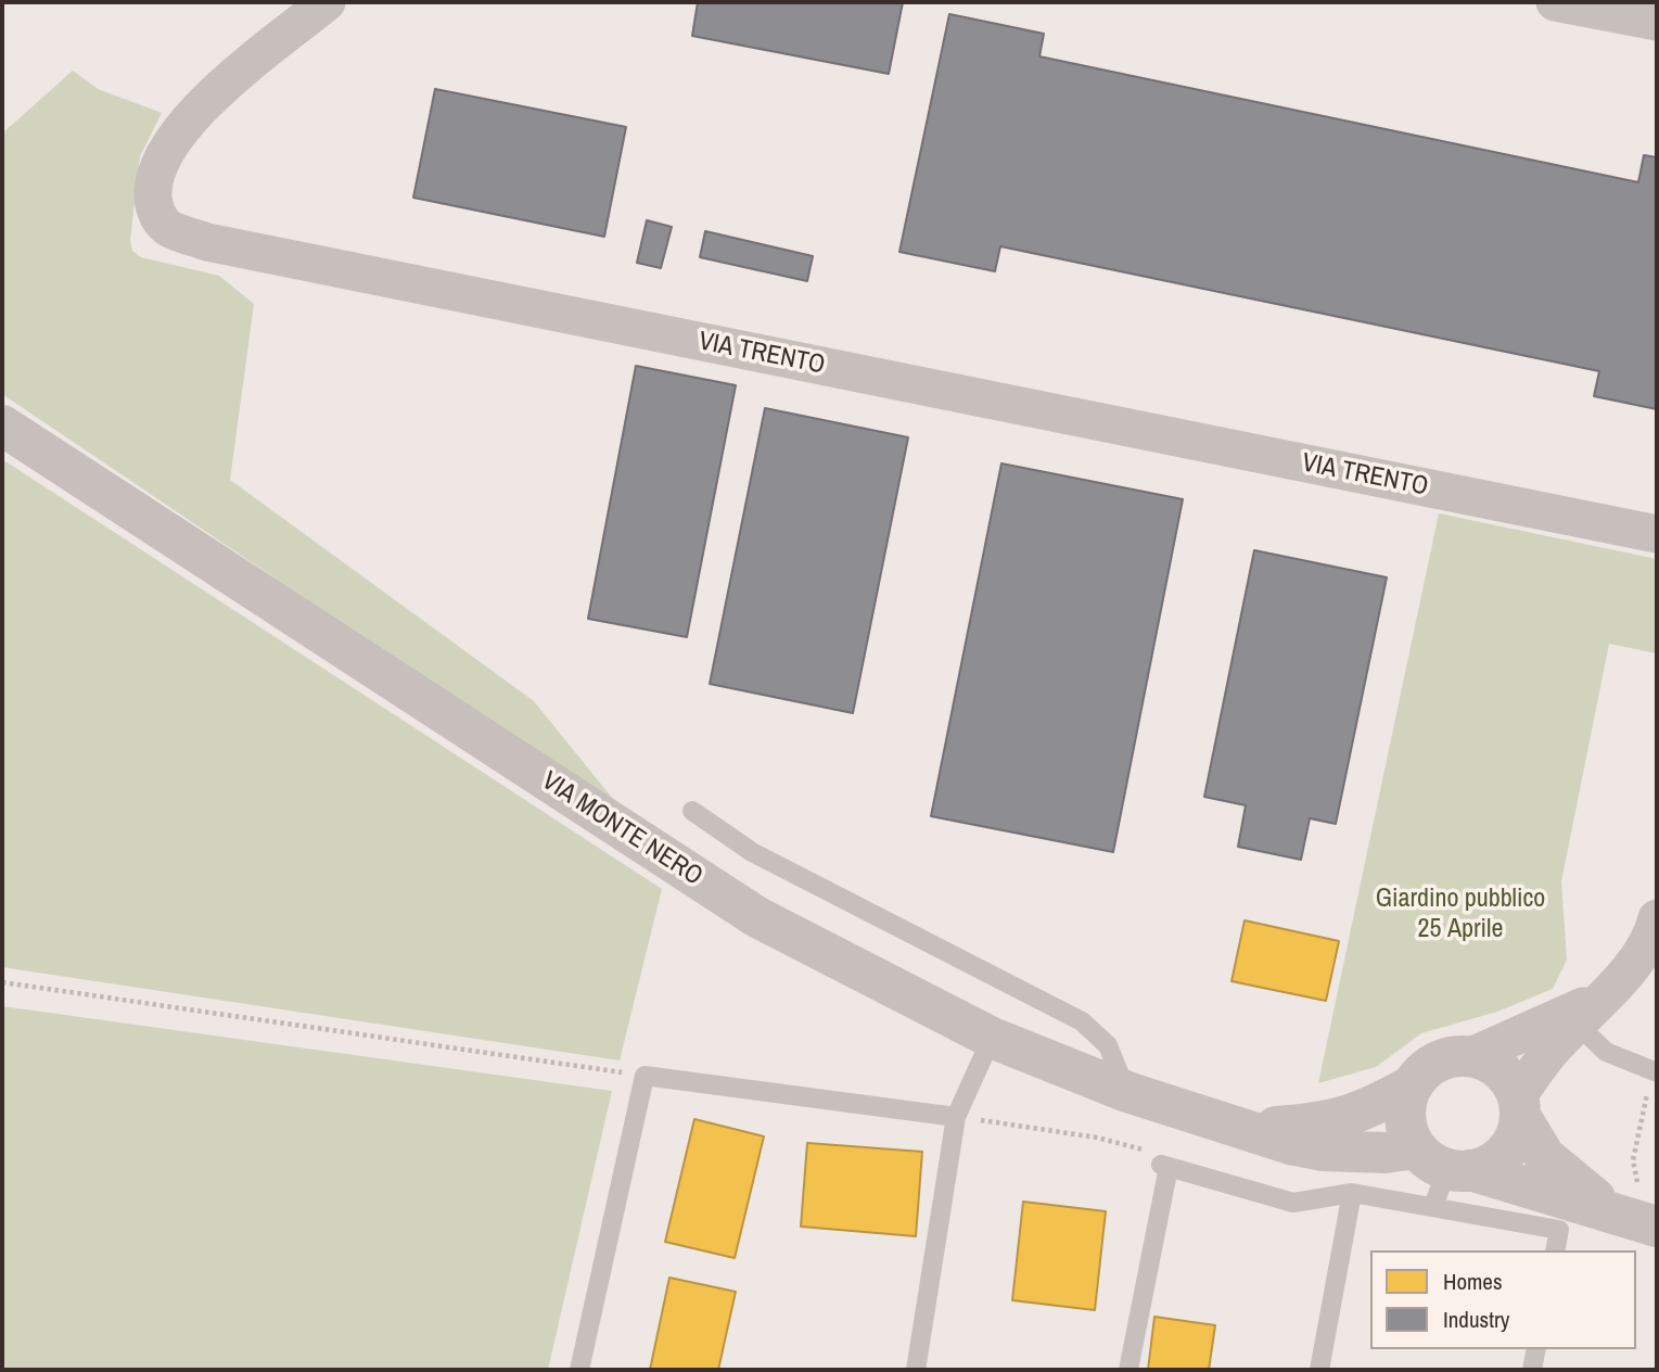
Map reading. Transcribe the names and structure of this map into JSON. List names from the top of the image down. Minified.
{"streets":{"street":["VIA TRENTO","VIA MONTE NERO"]},"parks":["Giardino pubblico 25 Aprile"],"legend":["Homes","Industry"]}
